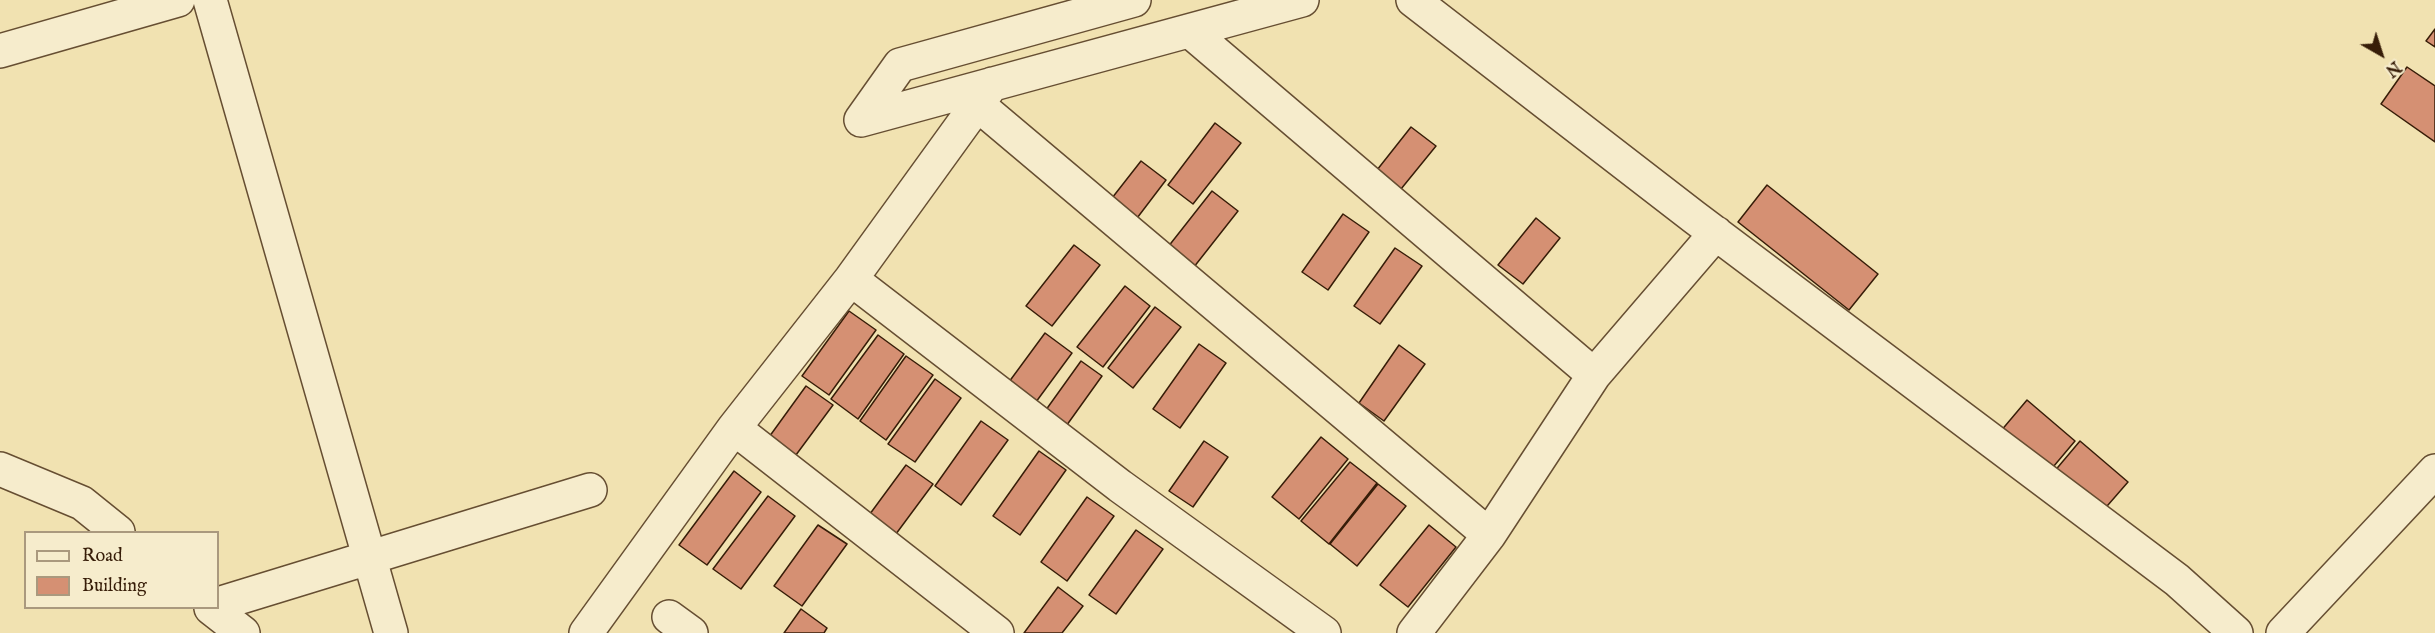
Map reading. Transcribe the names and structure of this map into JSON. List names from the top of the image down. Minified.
{"legend":["Road","Building"],"north":"bottom right"}
